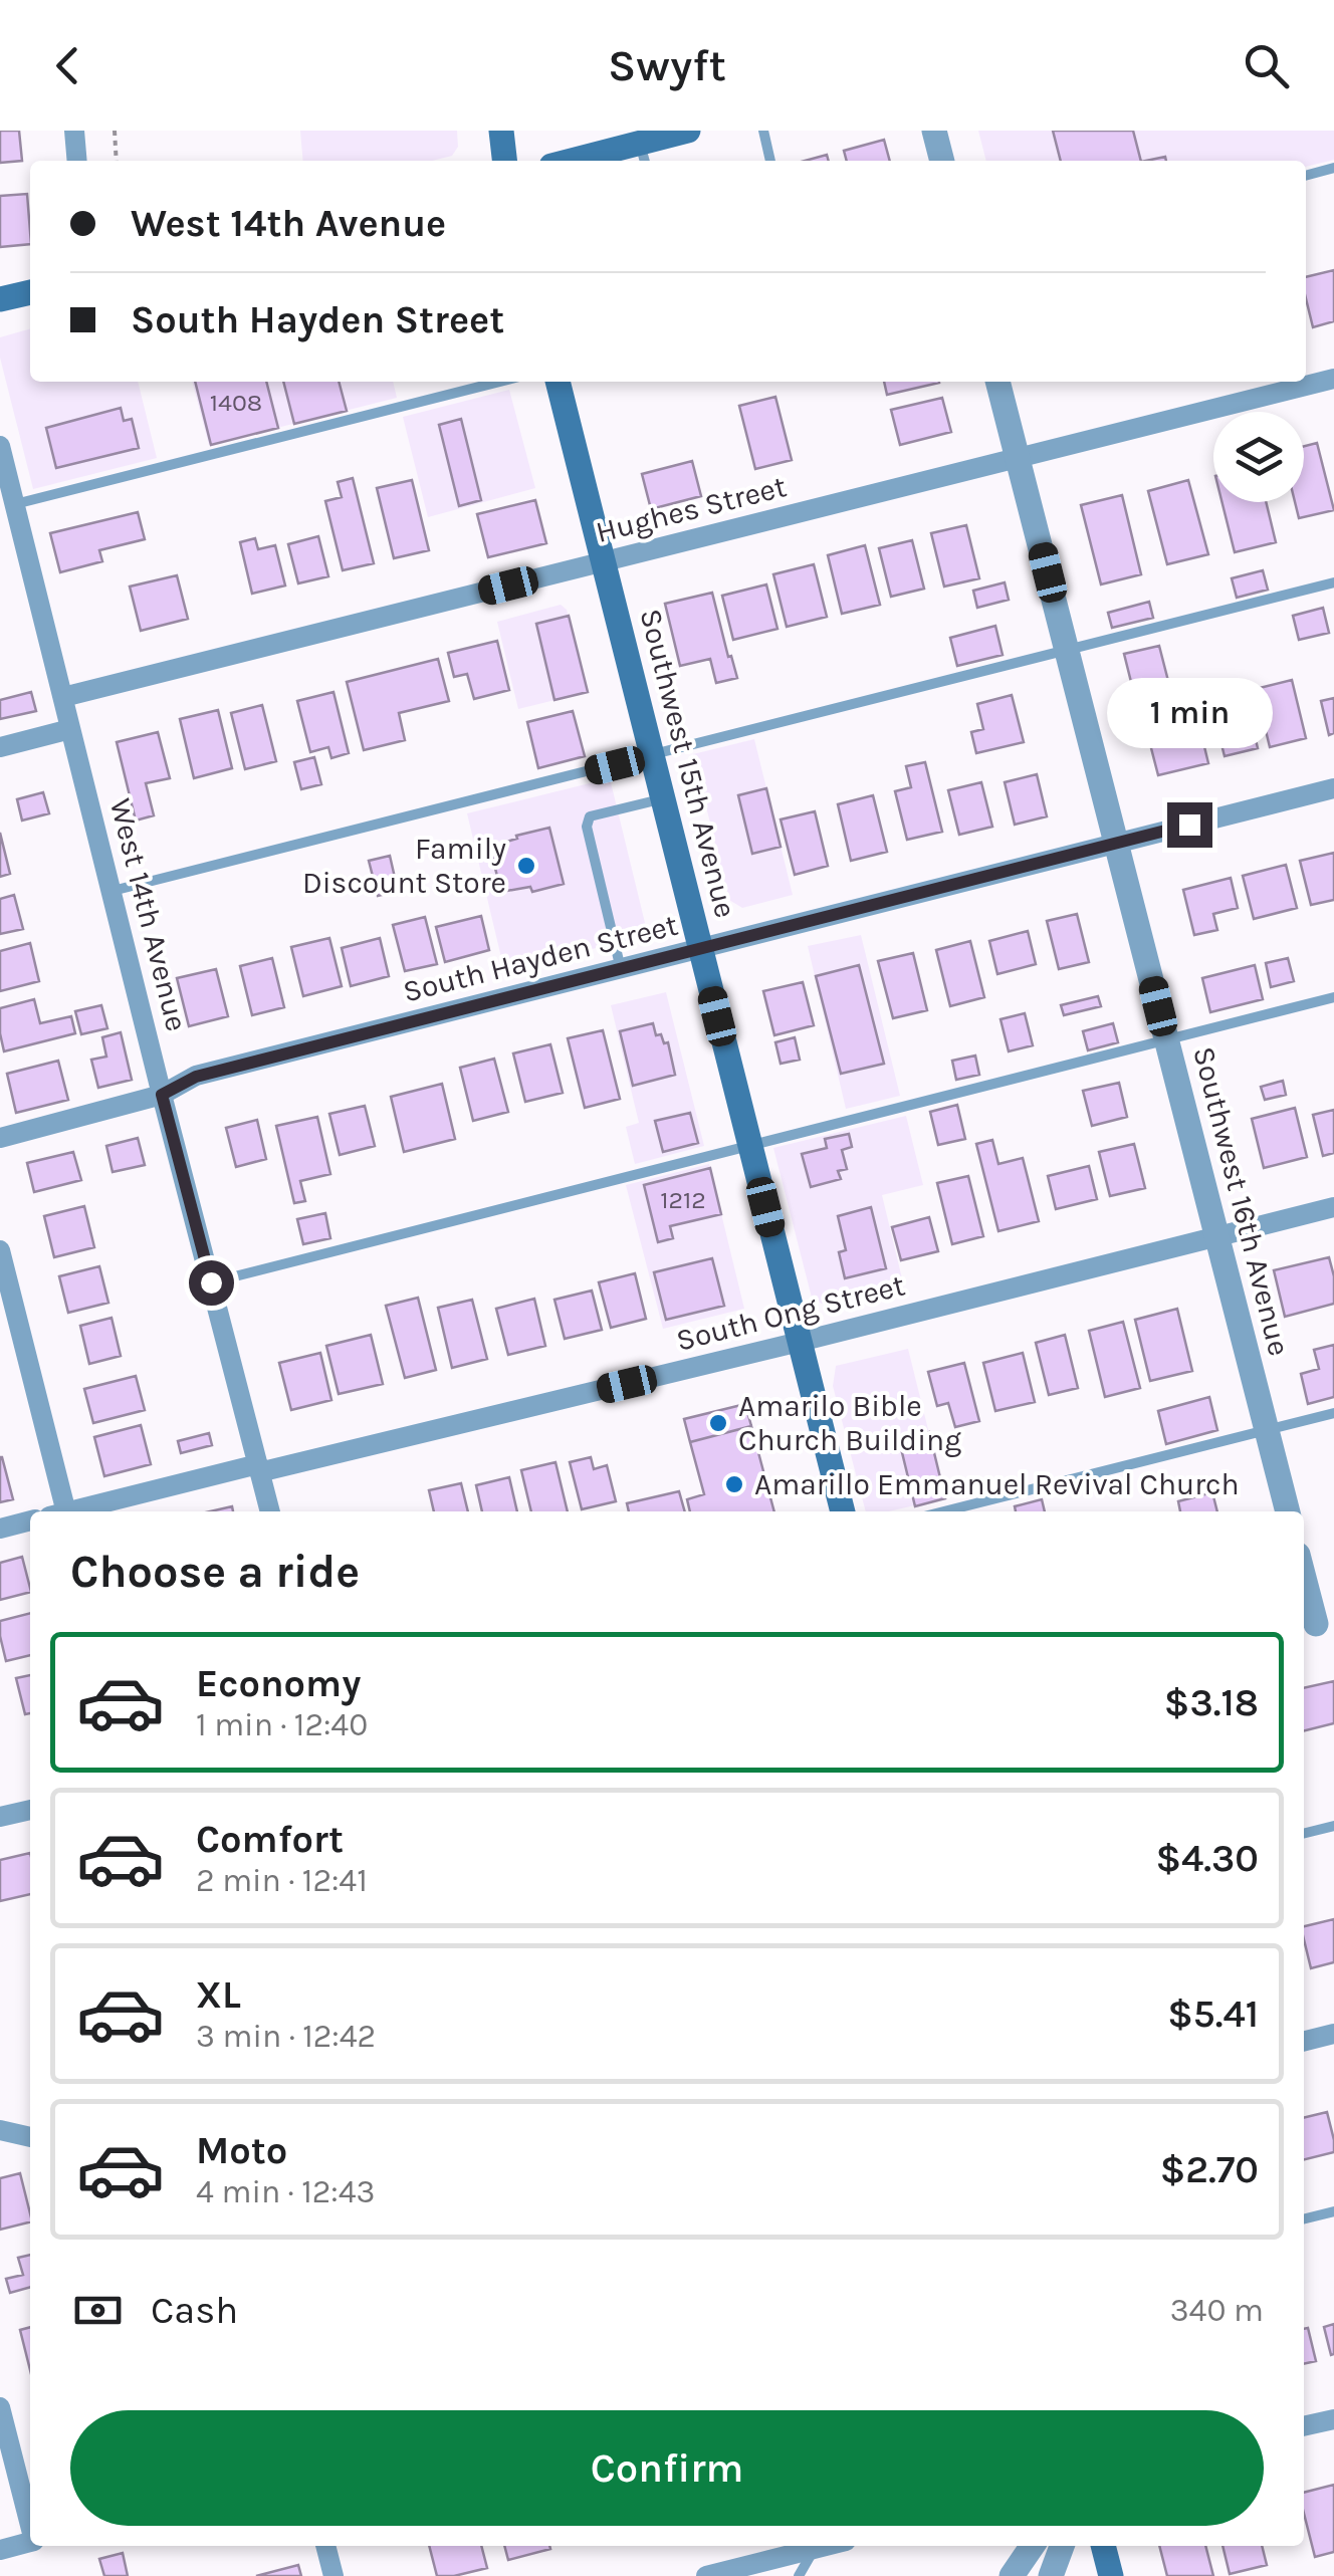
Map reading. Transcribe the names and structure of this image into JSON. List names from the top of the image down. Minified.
{"streets":{"main road":["Southwest 15th Avenue"],"street":["Hughes Street","West 14th Avenue","South Hayden Street","Southwest 16th Avenue","South Ong Street"]},"crossings":[["Hughes Street","Southwest 15th Avenue"],["Hughes Street","West 14th Avenue"],["Hughes Street","Southwest 16th Avenue"],["Southwest 15th Avenue","South Hayden Street"],["Southwest 15th Avenue","South Ong Street"],["West 14th Avenue","South Hayden Street"],["West 14th Avenue","South Ong Street"],["South Hayden Street","Southwest 16th Avenue"],["Southwest 16th Avenue","South Ong Street"]],"places":["Family Discount Store","Amarilo Bible Church Building","Amarillo Emmanuel Revival Church"],"house_numbers":["1408","1212"],"page":{"header":"Swyft","banner":["West 14th Avenue","South Hayden Street"],"bubble":"1 min","heading":"Choose a ride","list":[{"name":"Economy","note":"1 min · 12:40","value":"$3.18"},{"name":"Comfort","note":"2 min · 12:41","value":"$4.30"},{"name":"XL","note":"3 min · 12:42","value":"$5.41"},{"name":"Moto","note":"4 min · 12:43","value":"$2.70"}],"pay":["Cash","340 m"],"buttons":"Confirm"}}
